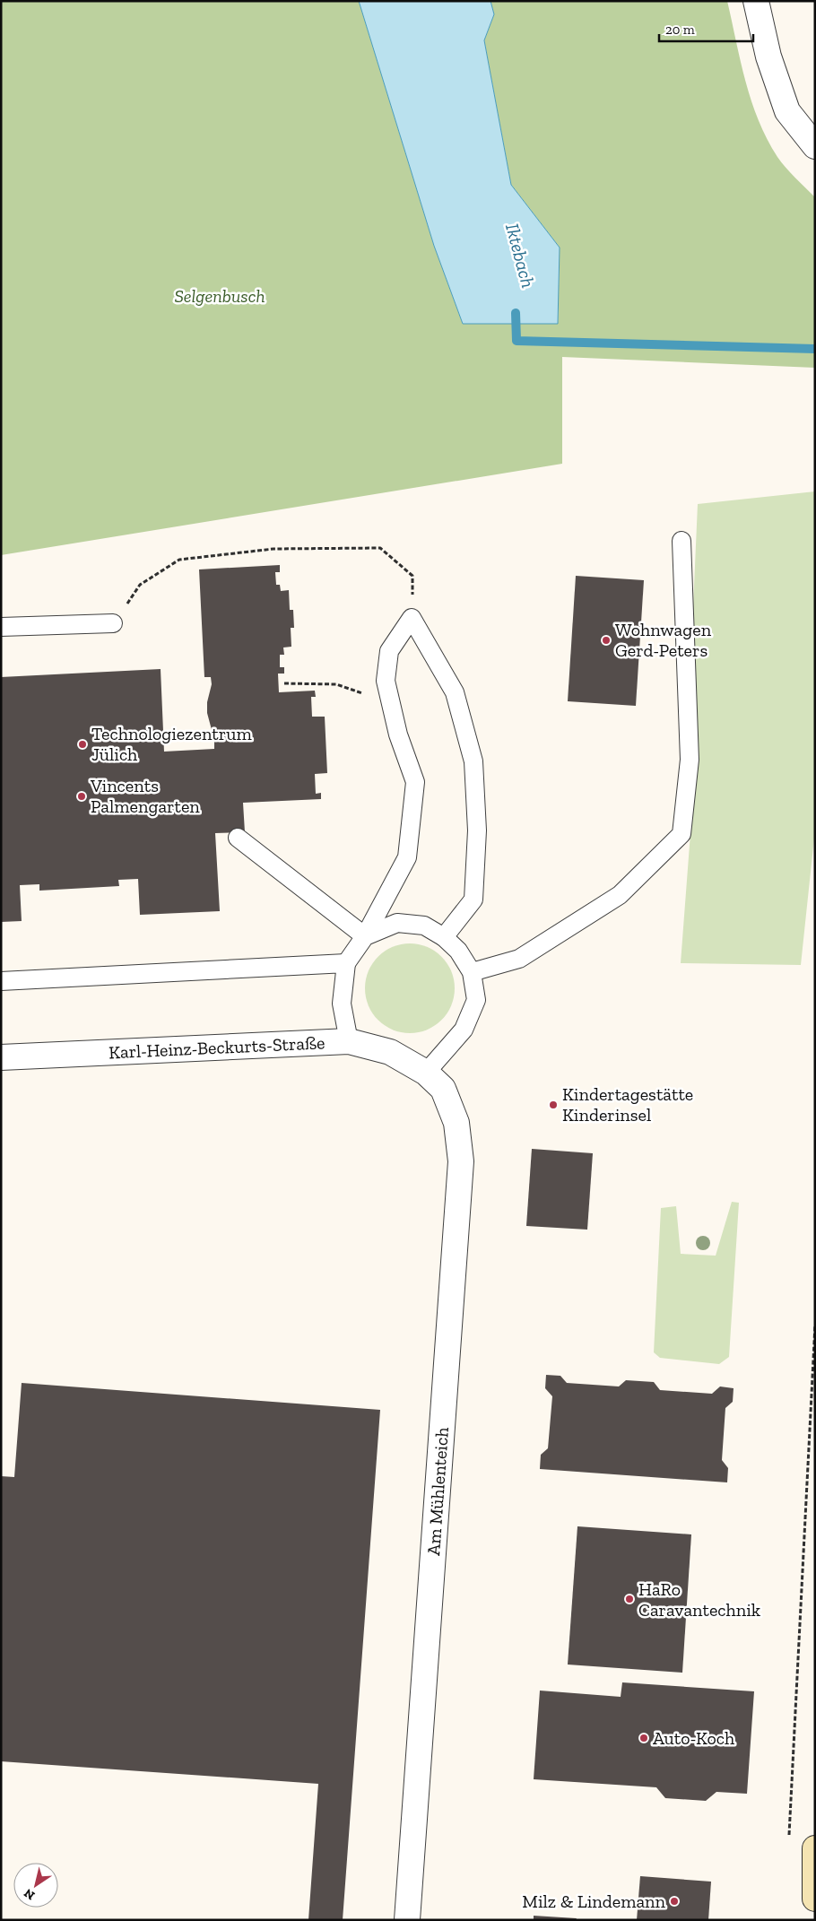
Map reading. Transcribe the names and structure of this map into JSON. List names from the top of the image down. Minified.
{"streets":{"street":["Karl-Heinz-Beckurts-Straße","Am Mühlenteich"]},"crossings":[["Karl-Heinz-Beckurts-Straße","Am Mühlenteich"]],"water":["Iktebach"],"parks":["Selgenbusch"],"places":["Wohnwagen Gerd-Peters","Technologiezentrum Jülich","Vincents Palmengarten","Kindertagestätte Kinderinsel","HaRo Caravantechnik","Auto-Koch","Milz & Lindemann"],"scale_bar":"20 m","north":"bottom left"}
